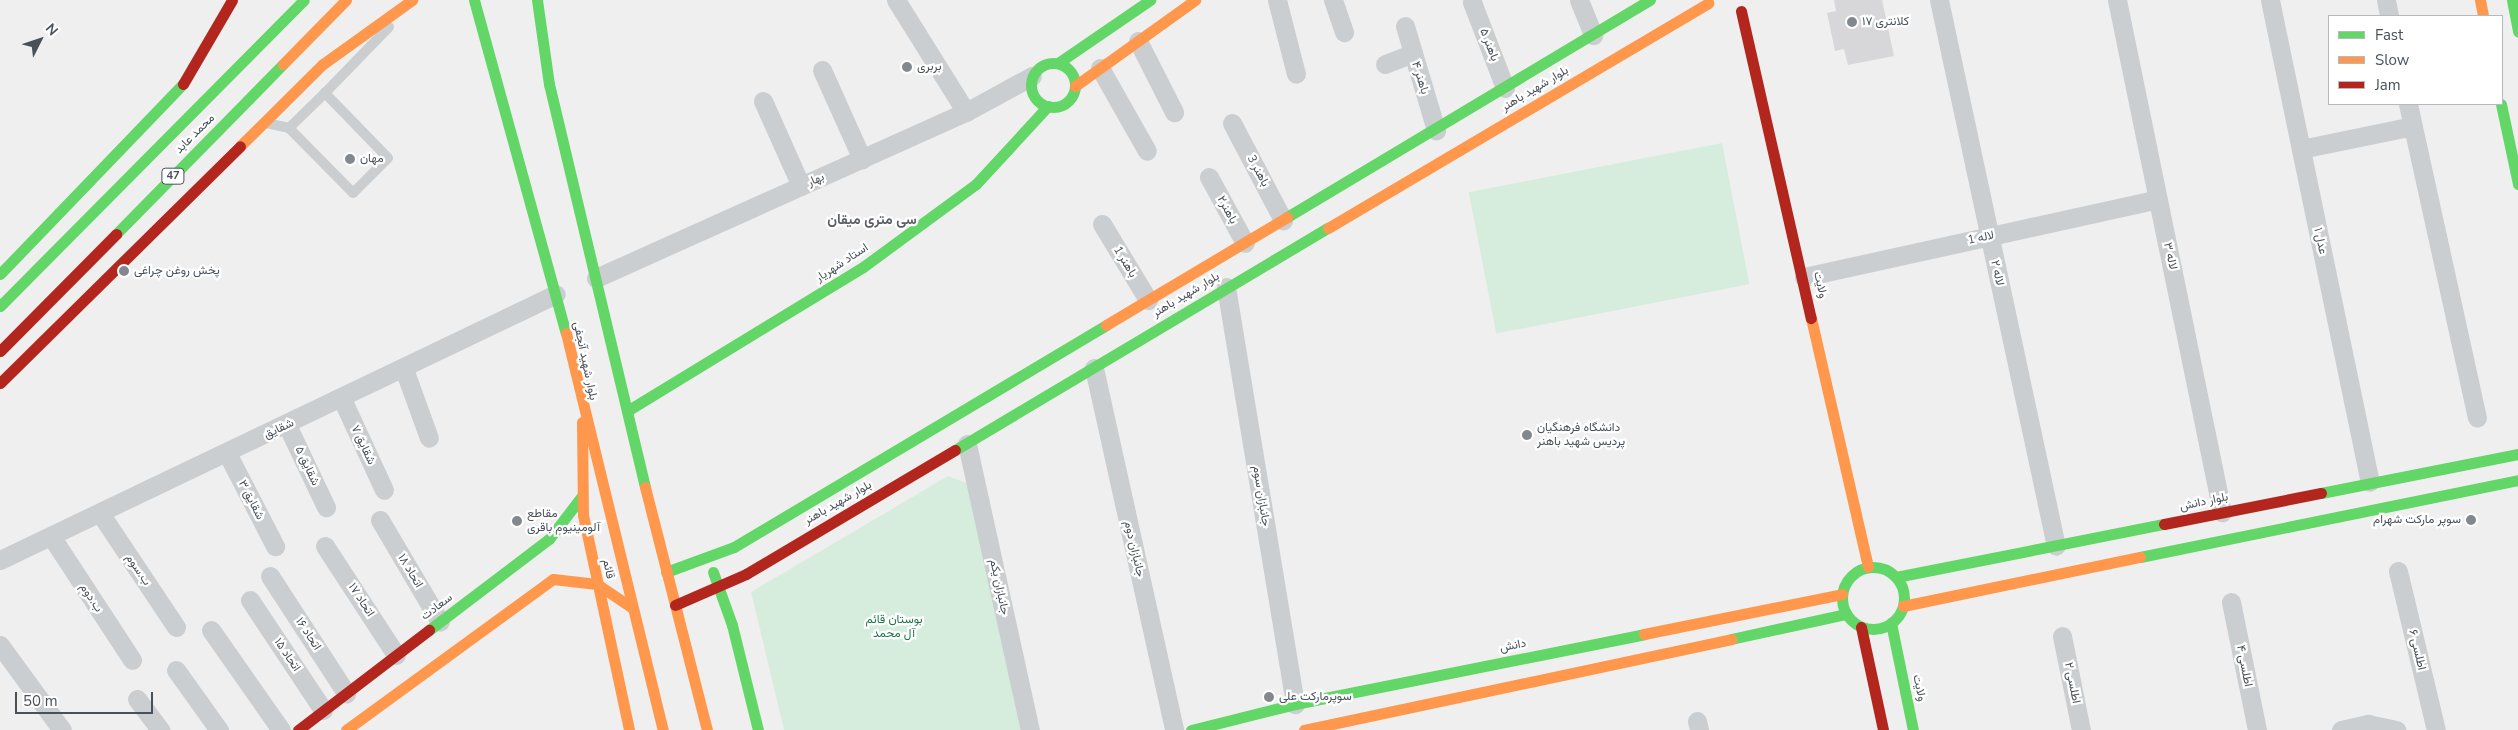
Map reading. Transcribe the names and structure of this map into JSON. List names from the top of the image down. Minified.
{"streets":{"main road":["بلوار شهید باهنر","محمد عابد","47","استاد شهریار","ولایت","بلوار شهید آنجفی","بلوار دانش","قائم","سعادت","دانش"],"street":["باهنر ۵","باهنر ۴","باهنر 3","بهار","باهنر۲","لاله 1","عدل ۱","لاله ۳","باهنر 1","لاله ۲","شقایق","شقایق ۷","شقایق ۵","جانبازان سوم","شقایق ۳","جانبازان دوم","ب.سوم","اتحاد ۱۸","جانبازان یکم","ب.دوم","اتحاد ۱۷","اتحاد ۱۶","اطلسی ۶","اتحاد ۱۵","اطلسی ۴","اطلسی ۲"]},"crossings":[["باهنر ۵","بلوار شهید باهنر"],["باهنر ۴","بلوار شهید باهنر"],["بلوار شهید باهنر","باهنر 3"],["بلوار شهید باهنر","باهنر۲"],["بلوار شهید باهنر","باهنر 1"],["بلوار شهید باهنر","ولایت"],["بلوار شهید باهنر","جانبازان سوم"],["بلوار شهید باهنر","جانبازان دوم"],["بلوار شهید باهنر","جانبازان یکم"],["بهار","استاد شهریار"],["لاله 1","لاله ۳"],["لاله 1","لاله ۲"],["لاله 1","ولایت"],["عدل ۱","بلوار دانش"],["لاله ۳","بلوار دانش"],["لاله ۲","بلوار دانش"],["ولایت","بلوار دانش"],["ولایت","دانش"],["بلوار شهید آنجفی","شقایق"],["بلوار شهید آنجفی","قائم"],["شقایق","شقایق ۷"],["شقایق","شقایق ۵"],["شقایق","شقایق ۳"],["شقایق","ب.سوم"],["شقایق","ب.دوم"],["جانبازان سوم","دانش"],["بلوار دانش","دانش"],["قائم","سعادت"],["اتحاد ۱۸","سعادت"],["اتحاد ۱۷","سعادت"],["سعادت","اتحاد ۱۶"],["سعادت","اتحاد ۱۵"]],"districts":["سی متری میقان"],"parks":["بوستان قائم آل محمد"],"places":["کلانتری ۱۷","بربری","مهان","پخش روغن چراغی","دانشگاه فرهنگیان پردیس شهید باهنر","سوپر مارکت شهرام","مقاطع آلومینیوم باقری","سوپرمارکت علی"],"legend":["Fast","Slow","Jam"],"scale_bar":"50 m","north":"top right"}
